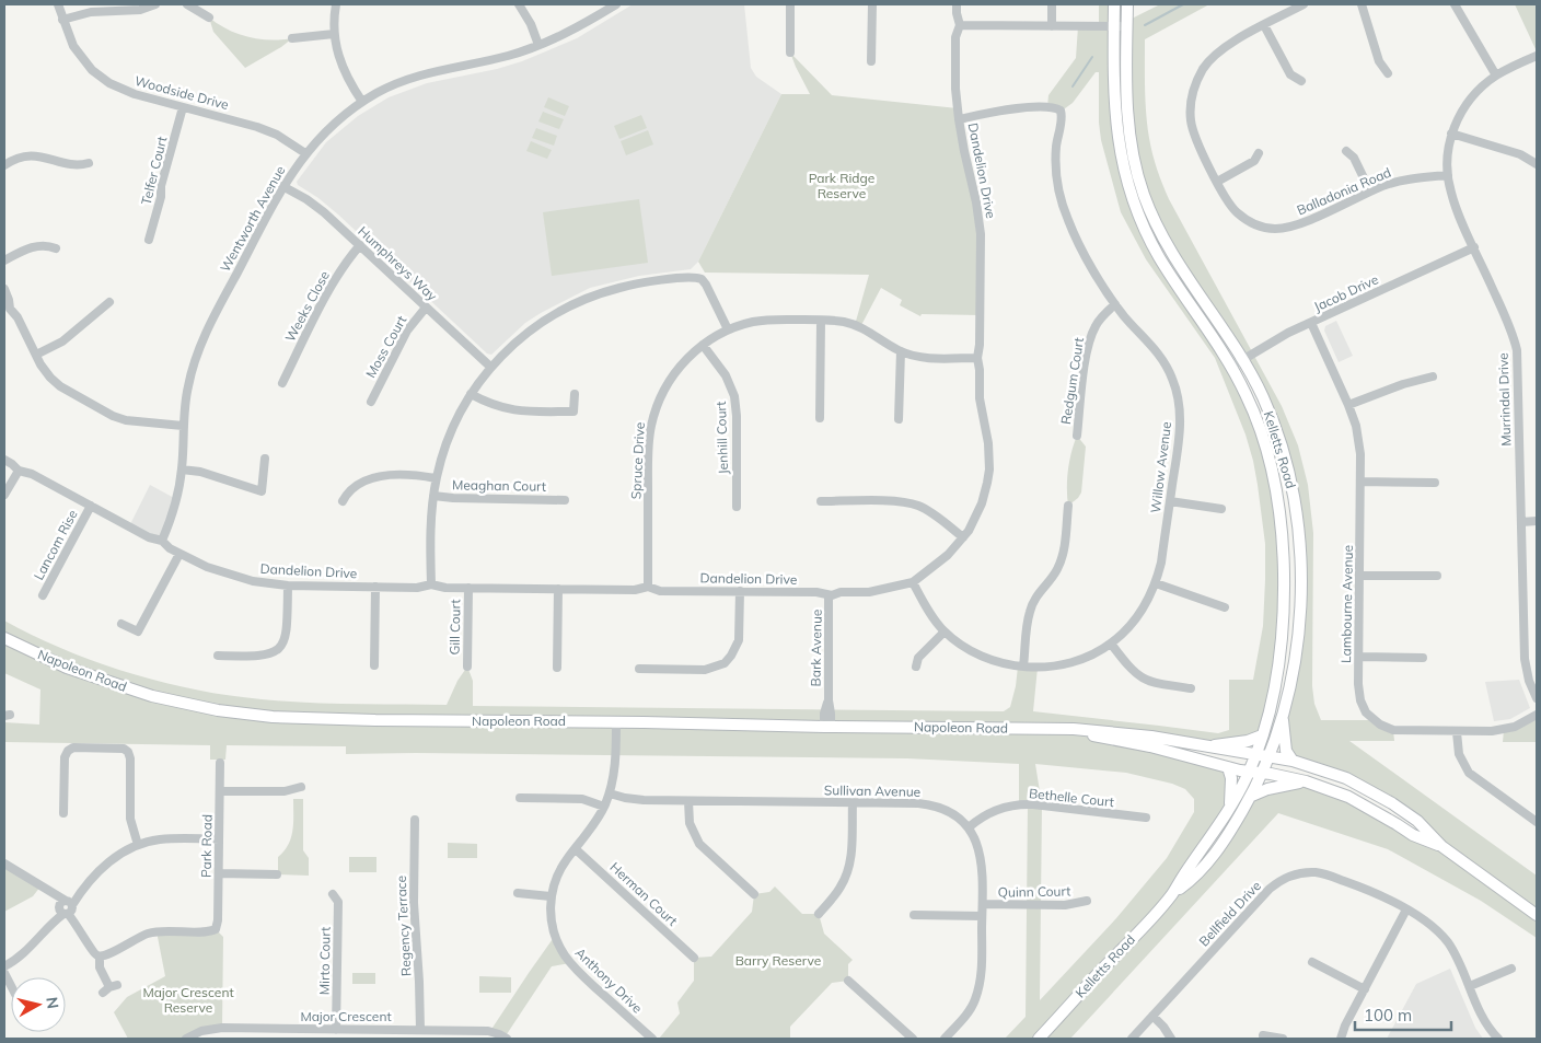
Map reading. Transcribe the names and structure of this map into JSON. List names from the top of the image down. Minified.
{"streets":{"main road":["Kelletts Road","Napoleon Road"],"street":["Woodside Drive","Telfer Court","Dandelion Drive","Balladonia Road","Wentworth Avenue","Humphreys Way","Jacob Drive","Weeks Close","Moss Court","Redgum Court","Murrindal Drive","Jenhill Court","Spruce Drive","Willow Avenue","Meaghan Court","Lancom Rise","Lambourne Avenue","Gill Court","Bark Avenue","Sullivan Avenue","Bethelle Court","Park Road","Quinn Court","Herman Court","Bellfield Drive","Regency Terrace","Mirto Court","Anthony Drive","Major Crescent"]},"crossings":[["Woodside Drive","Telfer Court"],["Woodside Drive","Wentworth Avenue"],["Dandelion Drive","Wentworth Avenue"],["Dandelion Drive","Spruce Drive"],["Dandelion Drive","Willow Avenue"],["Dandelion Drive","Lancom Rise"],["Dandelion Drive","Gill Court"],["Dandelion Drive","Bark Avenue"],["Balladonia Road","Murrindal Drive"],["Wentworth Avenue","Humphreys Way"],["Humphreys Way","Weeks Close"],["Humphreys Way","Moss Court"],["Jacob Drive","Murrindal Drive"],["Jacob Drive","Kelletts Road"],["Jacob Drive","Lambourne Avenue"],["Redgum Court","Willow Avenue"],["Jenhill Court","Spruce Drive"],["Kelletts Road","Napoleon Road"],["Bark Avenue","Napoleon Road"],["Napoleon Road","Anthony Drive"],["Sullivan Avenue","Bethelle Court"],["Sullivan Avenue","Quinn Court"],["Sullivan Avenue","Anthony Drive"],["Herman Court","Anthony Drive"],["Regency Terrace","Major Crescent"],["Mirto Court","Major Crescent"]],"parks":["Park Ridge Reserve","Barry Reserve","Major Crescent Reserve"],"scale_bar":"100 m","north":"right"}
